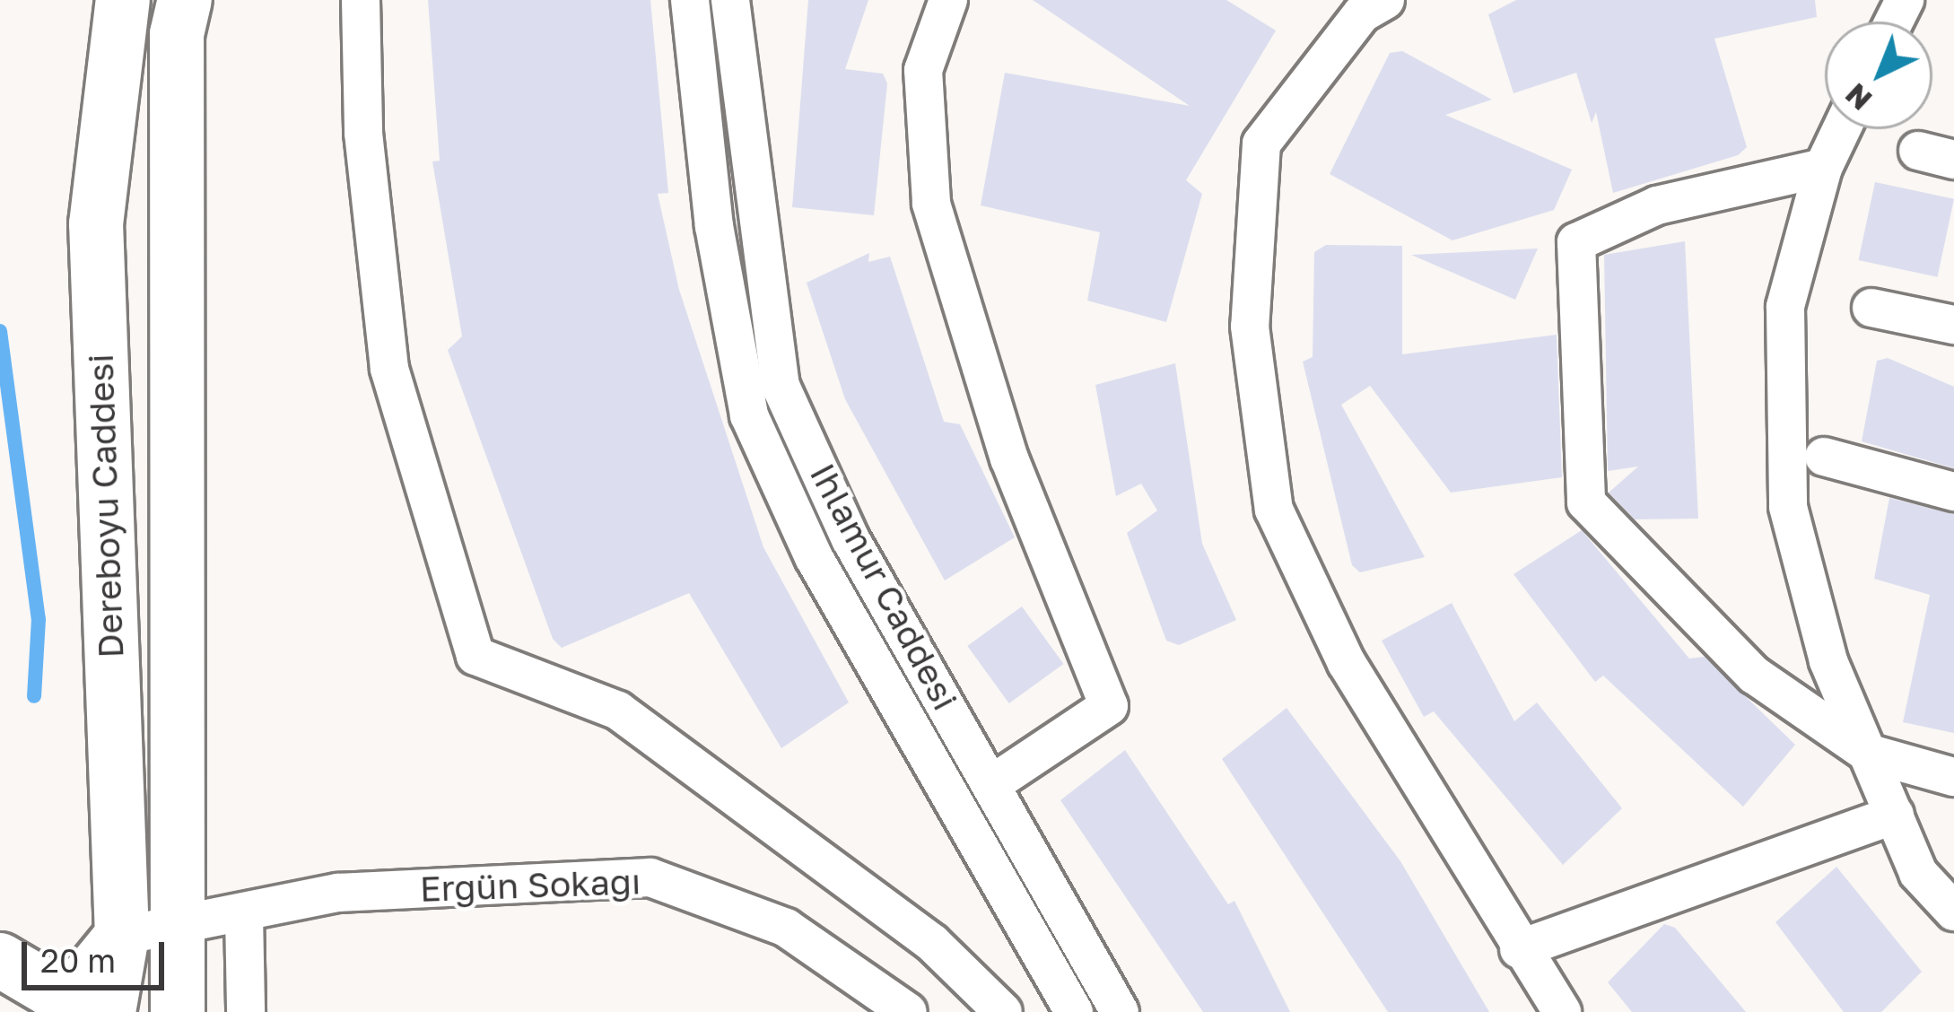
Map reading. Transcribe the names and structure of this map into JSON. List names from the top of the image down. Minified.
{"streets":{"main road":["Dereboyu Caddesi"],"street":["Ihlamur Caddesi","Ergün Sokağı"]},"crossings":[["Dereboyu Caddesi","Ergün Sokağı"]],"scale_bar":"20 m","north":"bottom left"}
